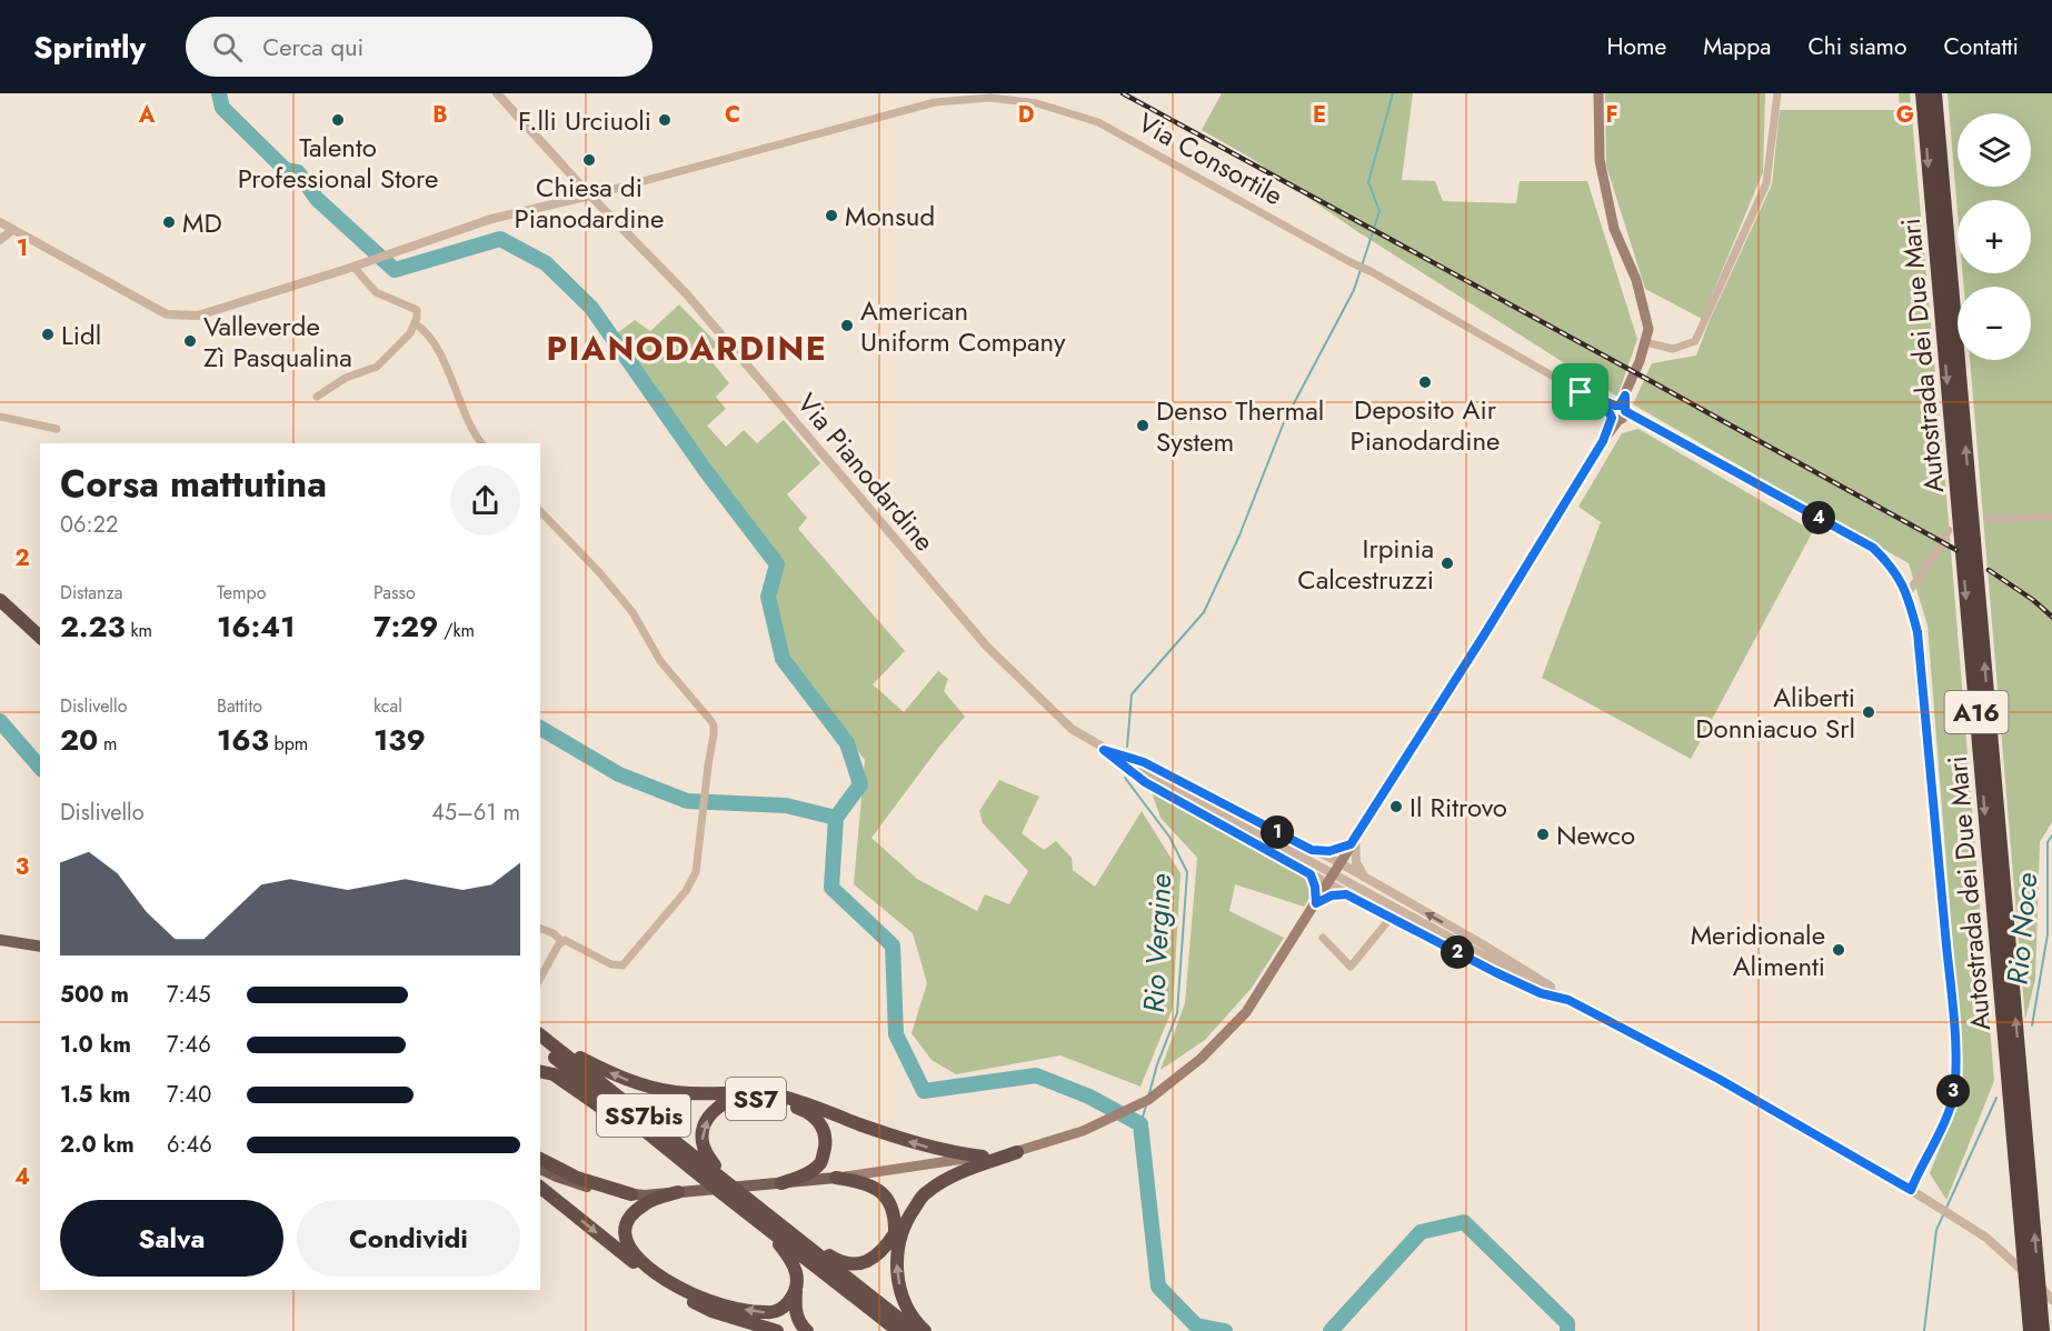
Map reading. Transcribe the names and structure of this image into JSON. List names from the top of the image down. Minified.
{"streets":{"highway":["Autostrada dei Due Mari","A16","SS7","SS7bis"],"street":["Via Consortile","Via Pianodardine"]},"crossings":[["Via Consortile","Via Pianodardine"],["SS7","SS7bis"]],"districts":["PIANODARDINE"],"water":["Rio Noce","Rio Vergine"],"places":["Talento Professional Store","F.lli Urciuoli","Chiesa di Pianodardine","Monsud","MD","American Uniform Company","Lidl","Valleverde Zì Pasqualina","Deposito Air Pianodardine","Denso Thermal System","Irpinia Calcestruzzi","Aliberti Donniacuo Srl","Il Ritrovo","Newco","Meridionale Alimenti"],"page":{"header":"Sprintly","search":"Cerca qui","nav":["Home","Mappa","Chi siamo","Contatti"],"map_buttons":["+","−"],"heading":["Corsa mattutina","06:22"],"pins":["4","1","2","3"],"stats":[["Distanza","2.23 km"],["Tempo","16:41"],["Passo","7:29 /km"],["Dislivello","20 m"],["Battito","163 bpm"],["kcal","139"]],"chart":["Dislivello","45–61 m"],"list":[{"name":"500 m","note":"7:45"},{"name":"1.0 km","note":"7:46"},{"name":"1.5 km","note":"7:40"},{"name":"2.0 km","note":"6:46"}],"buttons":["Salva","Condividi"]},"grid":{"columns":["A","B","C","D","E","F","G"],"rows":["1","2","3","4"]}}
